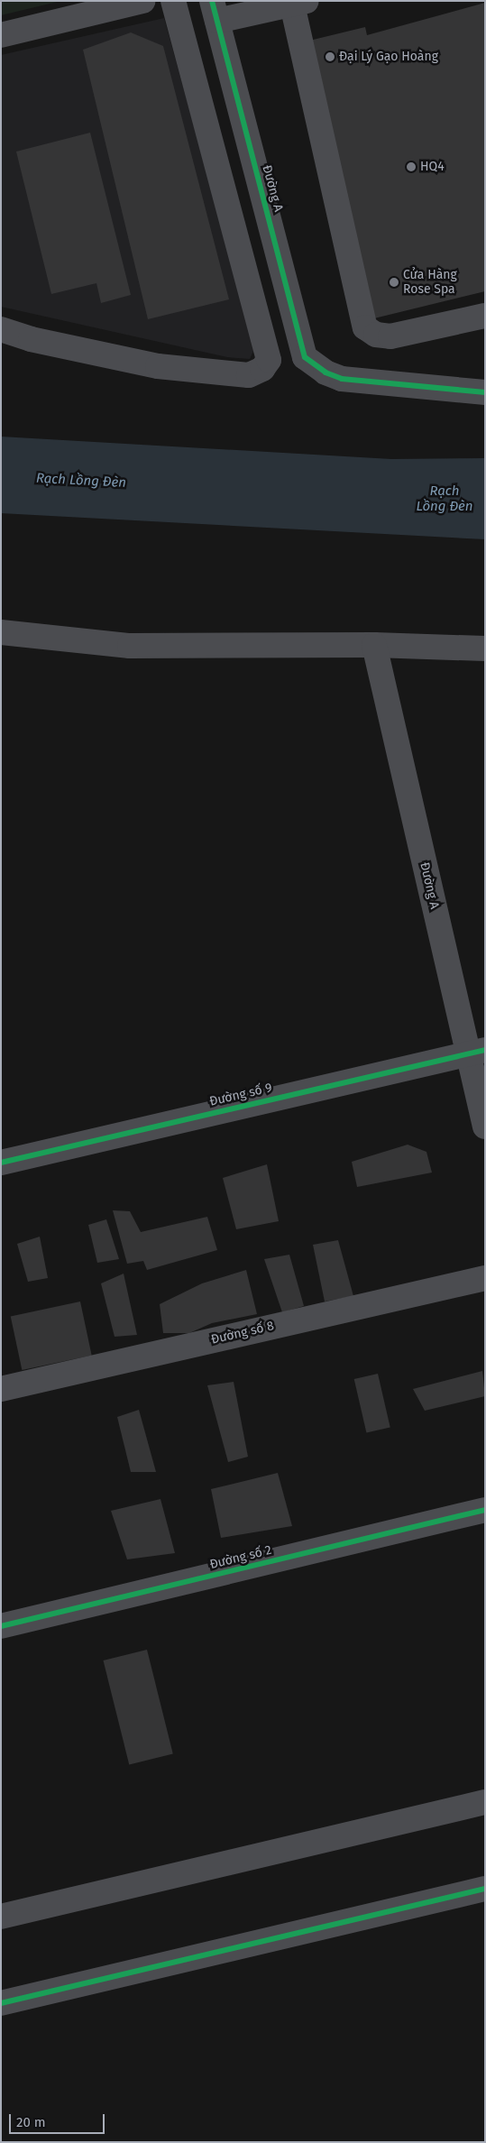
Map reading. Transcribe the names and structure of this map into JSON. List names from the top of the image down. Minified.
{"streets":{"street":["Đường A","Đường số 9","Đường số 8","Đường số 2"]},"crossings":[["Đường A","Đường số 9"]],"water":["Rạch Lồng Đèn"],"places":["Đại Lý Gạo Hoàng","HQ4","Cửa Hàng Rose Spa"],"scale_bar":"20 m"}
